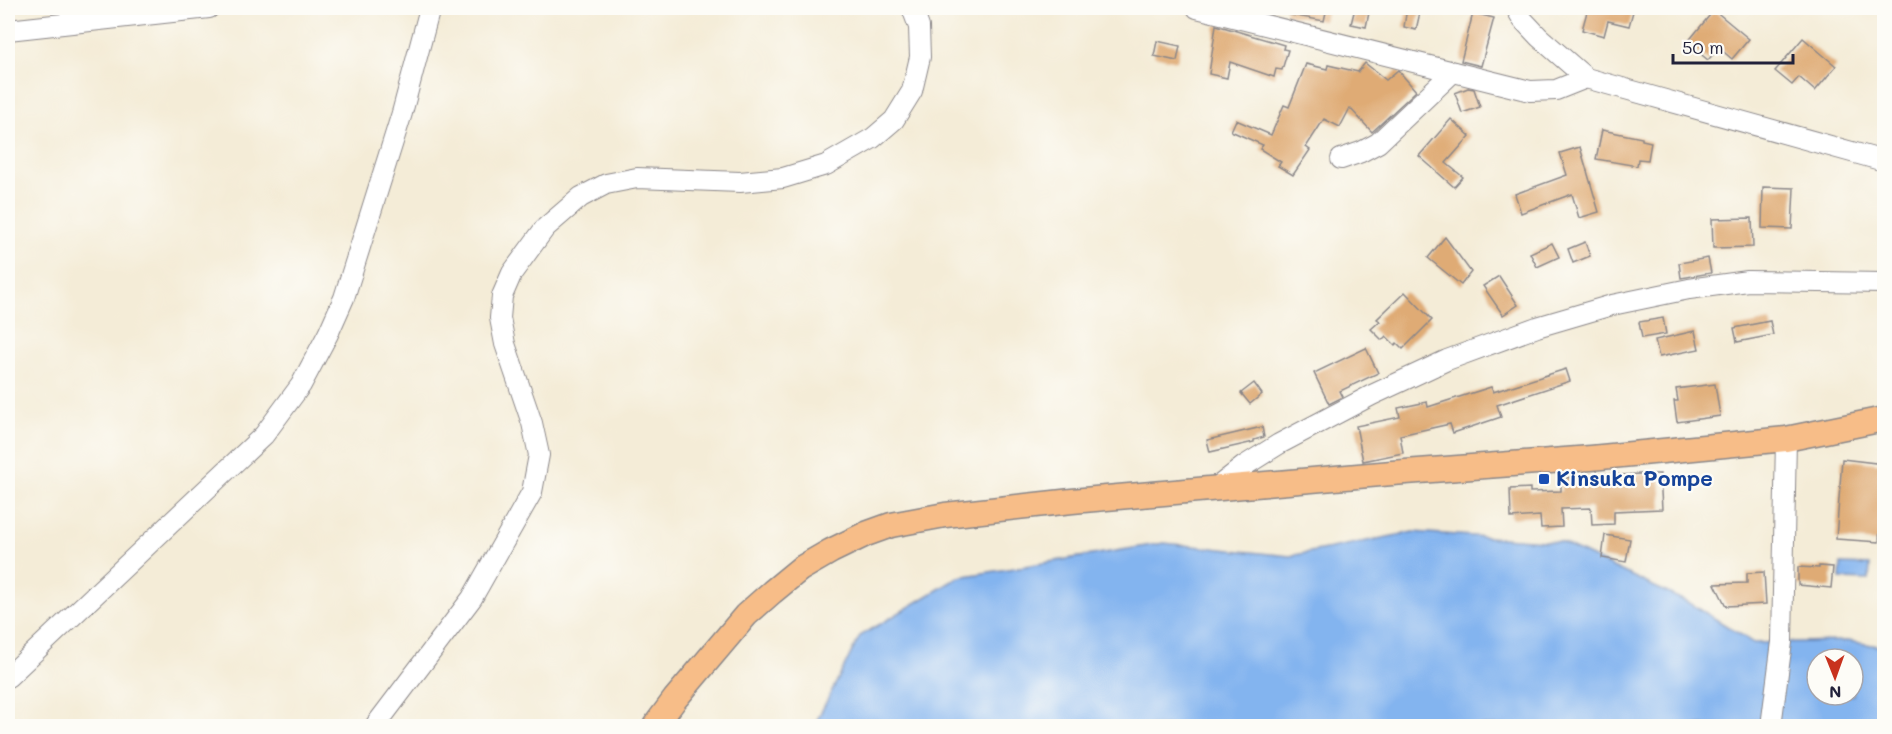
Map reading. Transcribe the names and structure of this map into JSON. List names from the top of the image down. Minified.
{"places":{"transit":["Kinsuka Pompe"]},"scale_bar":"50 m","north":"bottom"}
